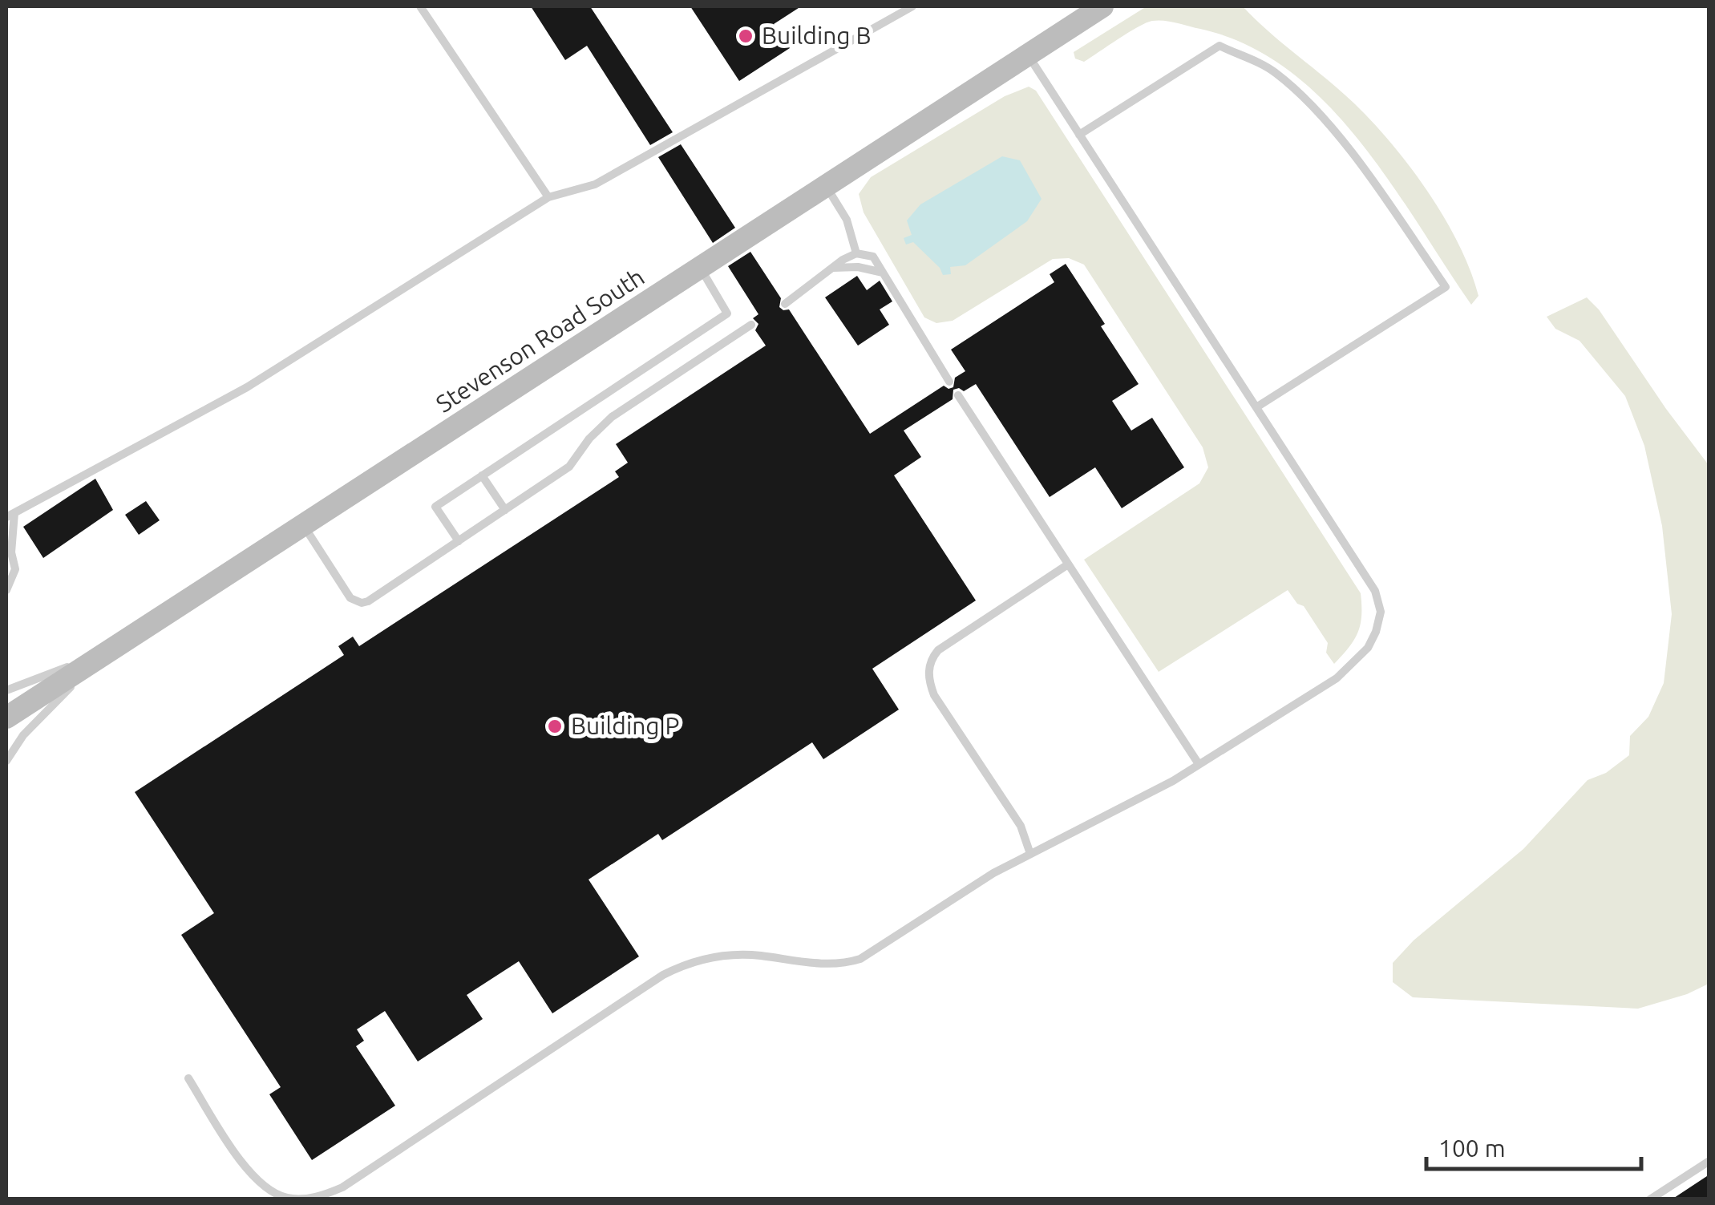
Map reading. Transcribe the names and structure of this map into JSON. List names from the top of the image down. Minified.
{"streets":{"main road":["Stevenson Road South"]},"places":["Building B","Building P"],"scale_bar":"100 m"}
